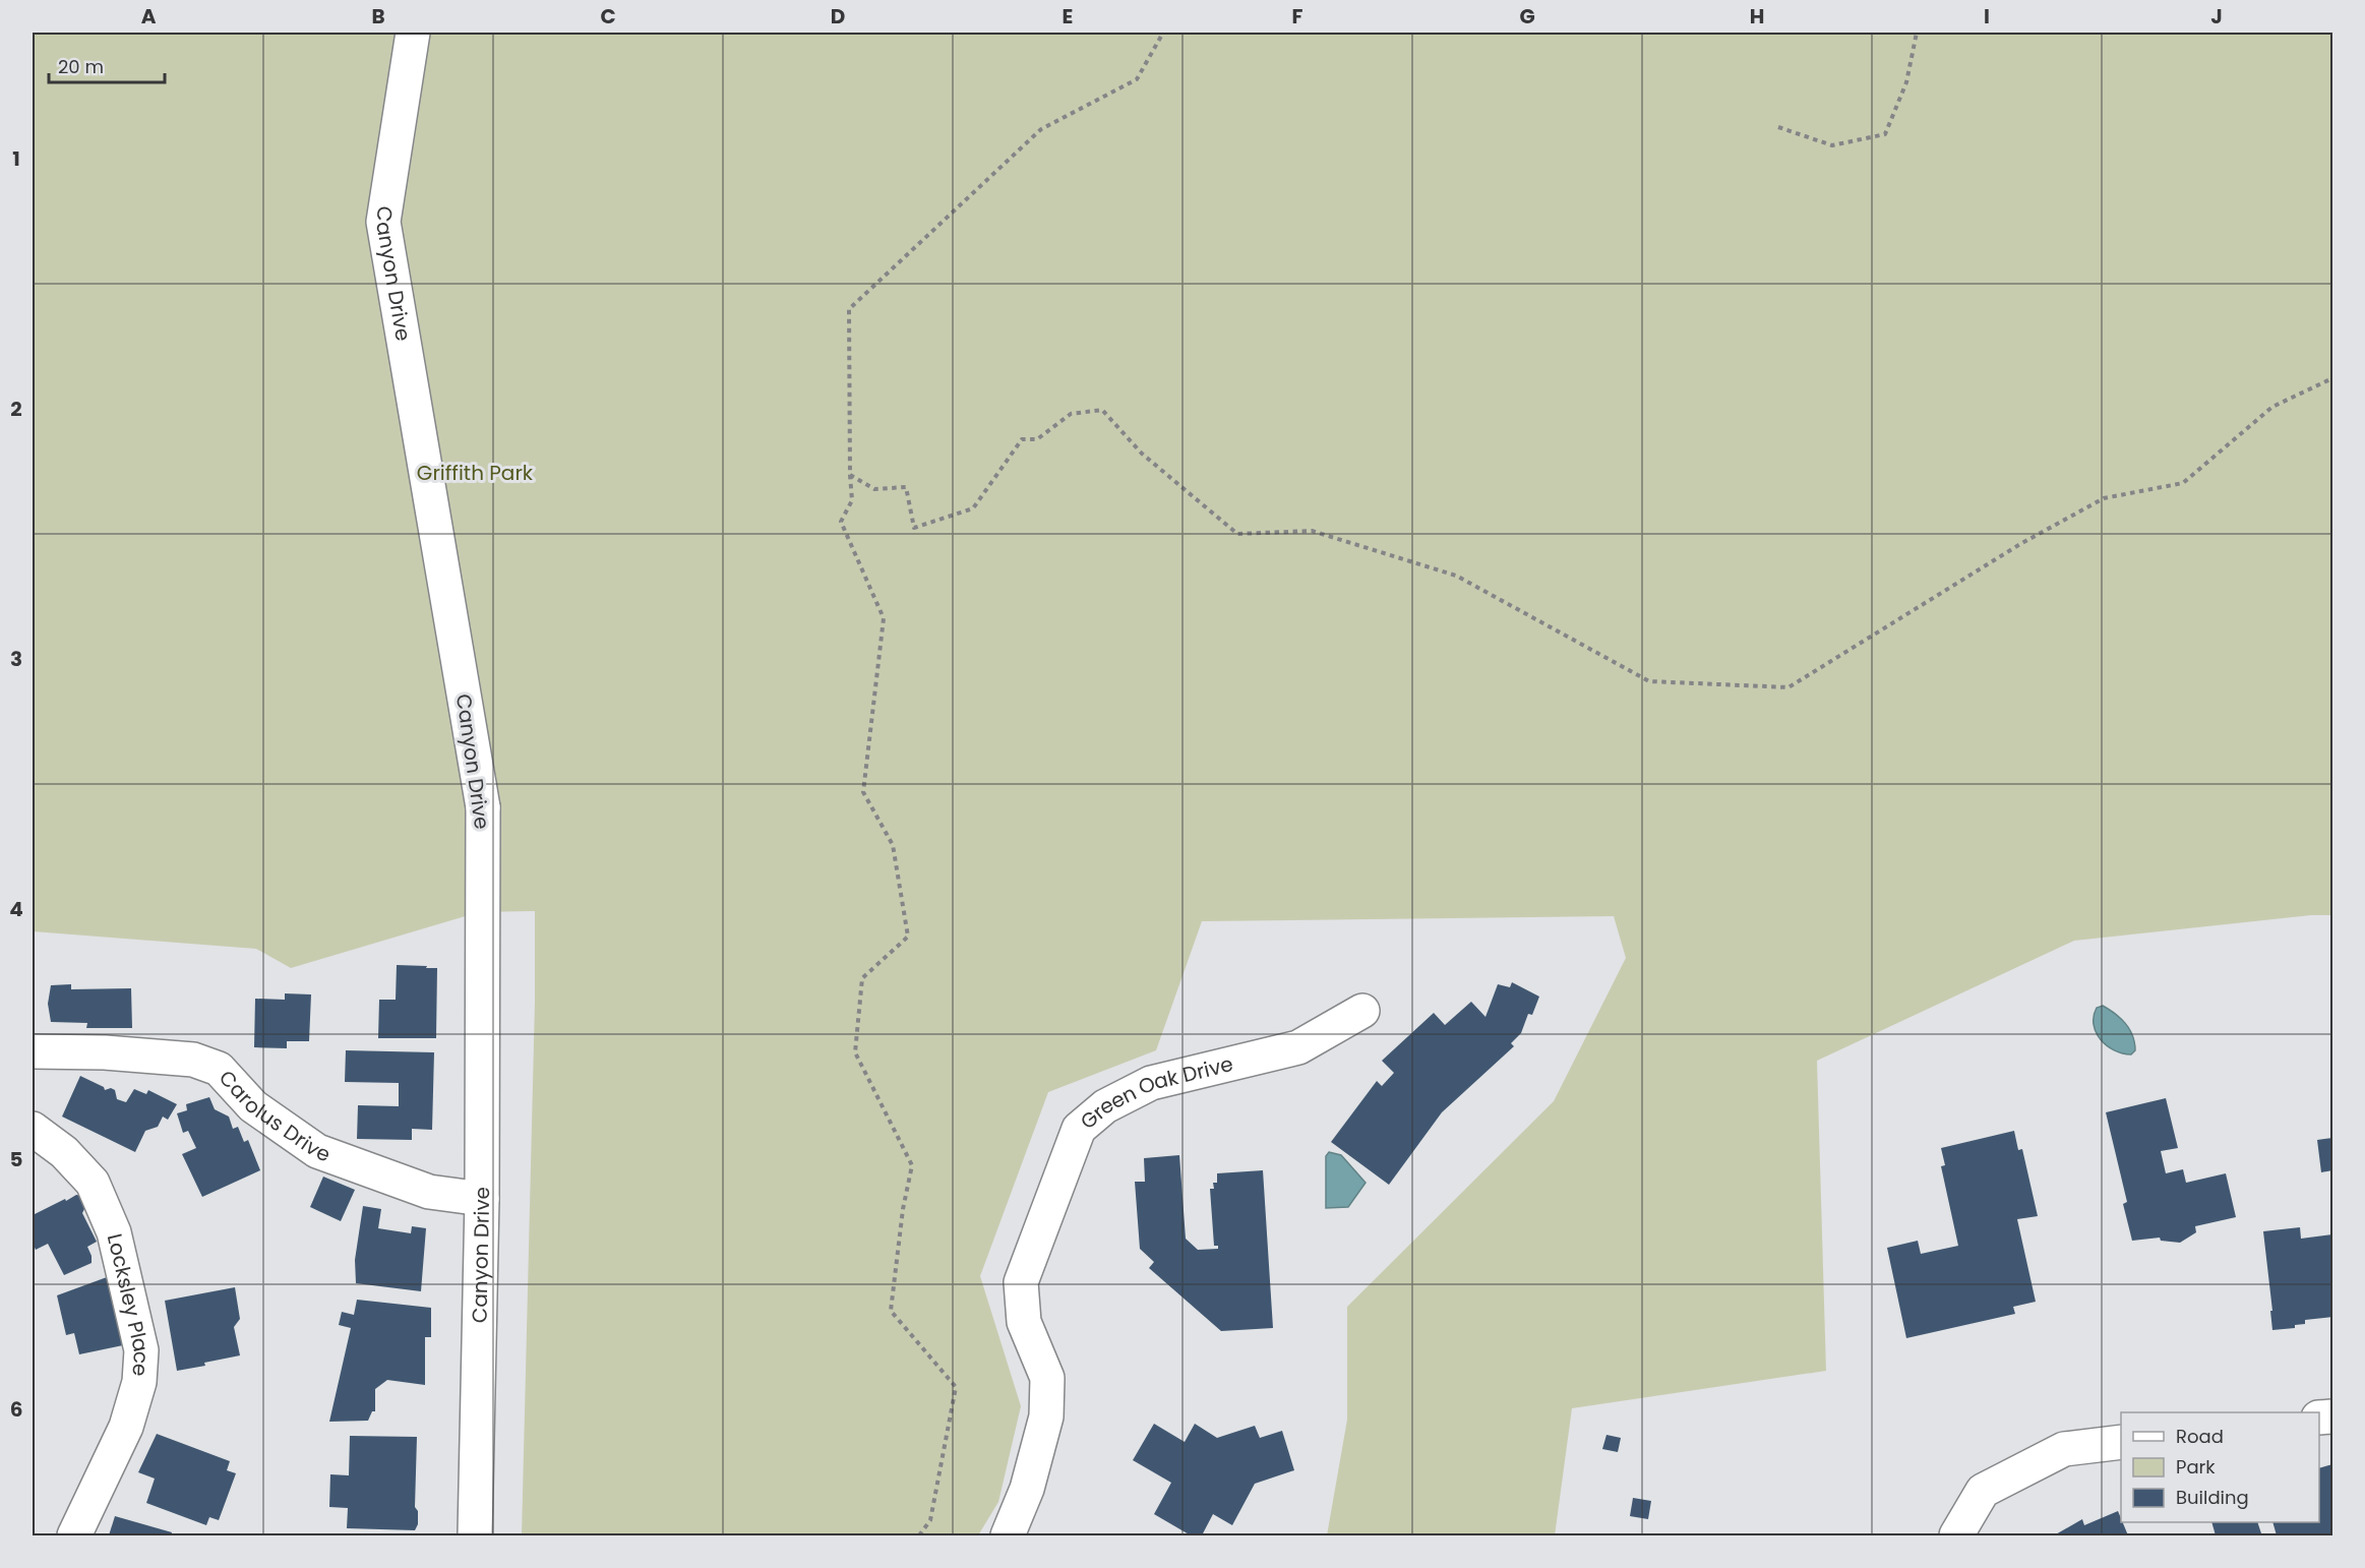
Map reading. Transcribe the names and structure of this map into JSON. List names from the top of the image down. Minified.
{"streets":{"street":["Canyon Drive","Green Oak Drive","Carolus Drive","Locksley Place"]},"crossings":[["Canyon Drive","Carolus Drive"]],"parks":["Griffith Park"],"legend":["Road","Park","Building"],"scale_bar":"20 m","grid":{"columns":["A","B","C","D","E","F","G","H","I","J"],"rows":["1","2","3","4","5","6"]}}
